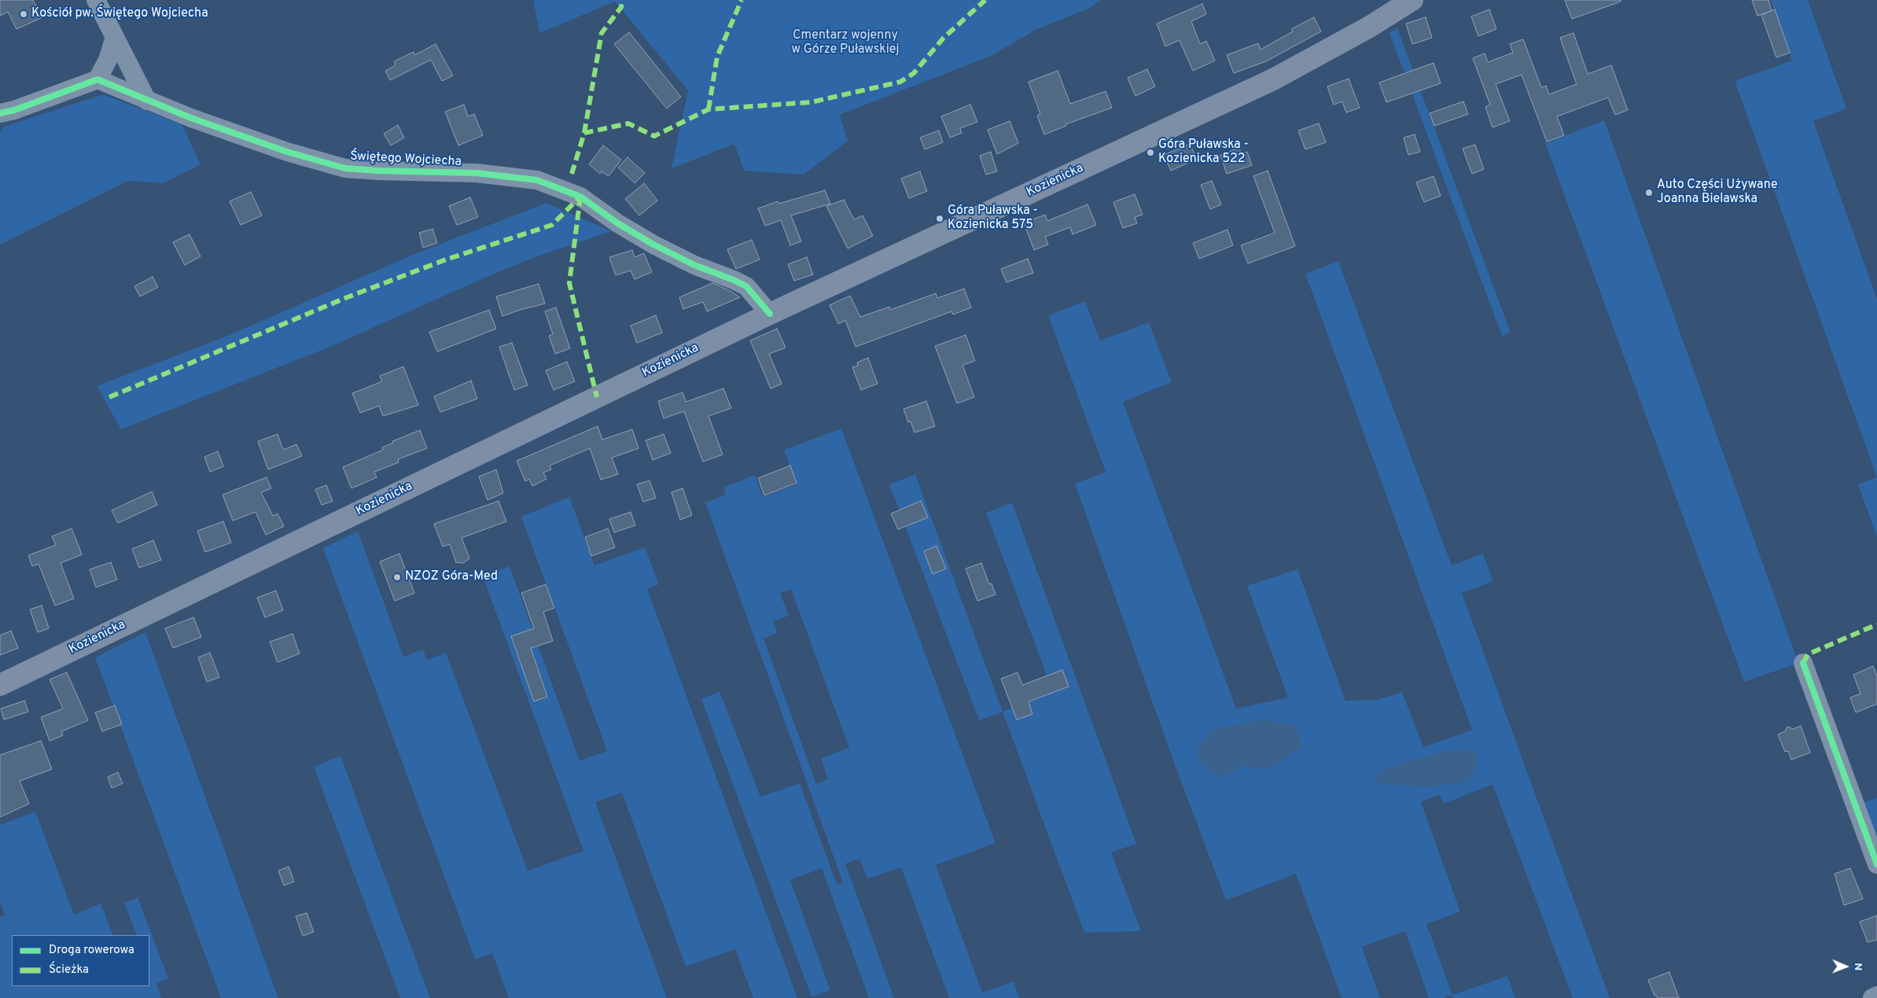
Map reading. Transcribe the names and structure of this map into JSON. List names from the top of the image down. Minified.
{"streets":{"main road":["Kozienicka"],"street":["Świętego Wojciecha"]},"crossings":[["Świętego Wojciecha","Kozienicka"]],"parks":["Cmentarz wojenny w Górze Puławskiej"],"places":["Kościół pw. Świętego Wojciecha","Góra Puławska - Kozienicka 522","Auto Części Używane Joanna Bielawska","Góra Puławska - Kozienicka 575","NZOZ Góra-Med"],"legend":["Droga rowerowa","Ścieżka"],"north":"right"}
